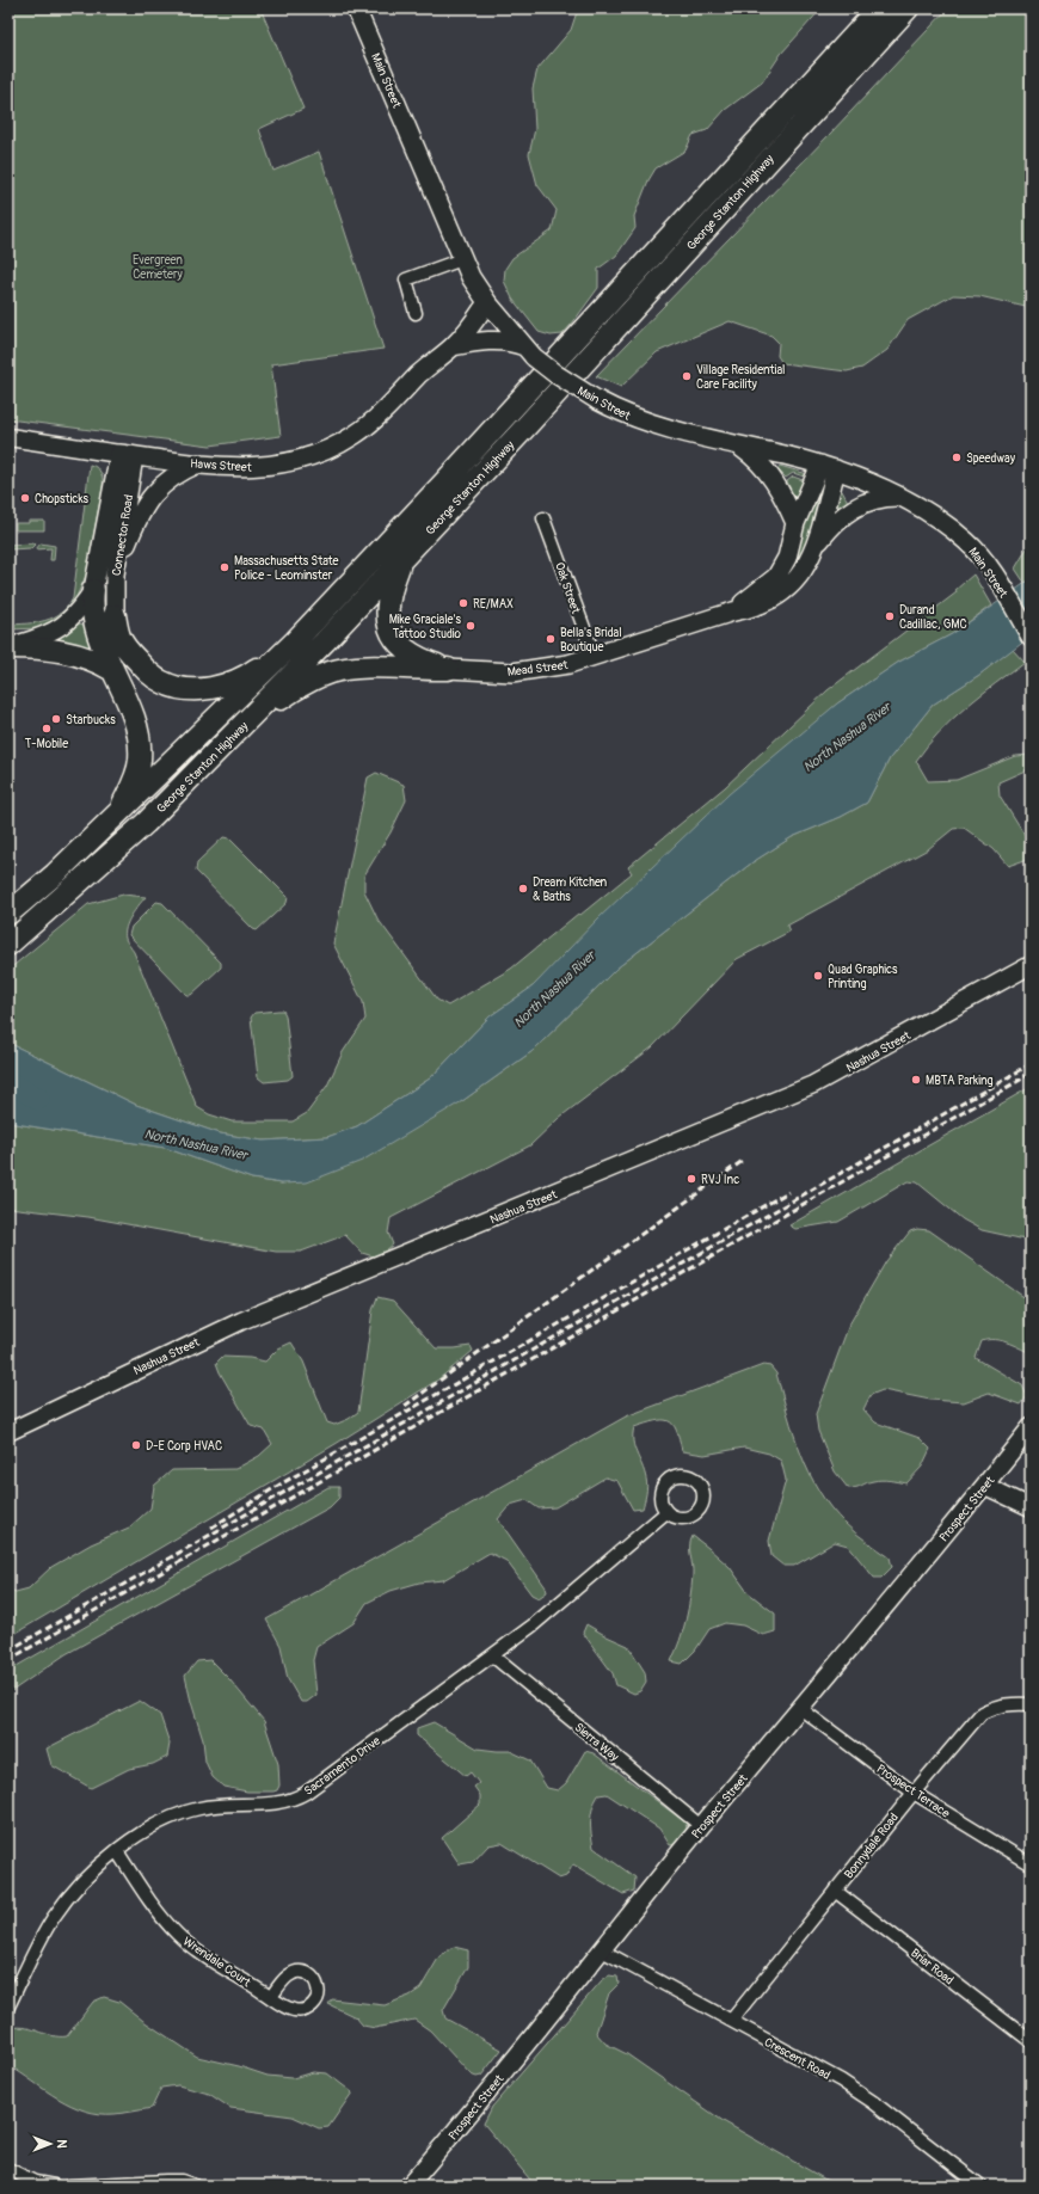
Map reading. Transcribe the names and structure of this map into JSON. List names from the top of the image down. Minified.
{"streets":{"highway":["George Stanton Highway"],"main road":["Main Street","Haws Street","Connector Road","Mead Street","Nashua Street","Prospect Street"],"street":["Oak Street","Sierra Way","Sacramento Drive","Prospect Terrace","Bonnydale Road","Wrendale Court","Briar Road","Crescent Road"]},"crossings":[["Main Street","Haws Street"],["Main Street","Mead Street"],["Haws Street","Connector Road"],["Oak Street","Mead Street"],["Prospect Street","Sierra Way"],["Prospect Street","Prospect Terrace"],["Prospect Street","Crescent Road"],["Sierra Way","Sacramento Drive"],["Sacramento Drive","Wrendale Court"],["Prospect Terrace","Bonnydale Road"],["Bonnydale Road","Briar Road"],["Bonnydale Road","Crescent Road"]],"water":["North Nashua River"],"parks":["Evergreen Cemetery"],"places":["Village Residential Care Facility","Speedway","Chopsticks","Massachusetts State Police - Leominster","RE/MAX","Durand Cadillac, GMC","Mike Graciale's Tattoo Studio","Bella's Bridal Boutique","Starbucks","T-Mobile","Dream Kitchen & Baths","Quad Graphics Printing","MBTA Parking","RVJ Inc","D-E Corp HVAC"],"north":"right"}
